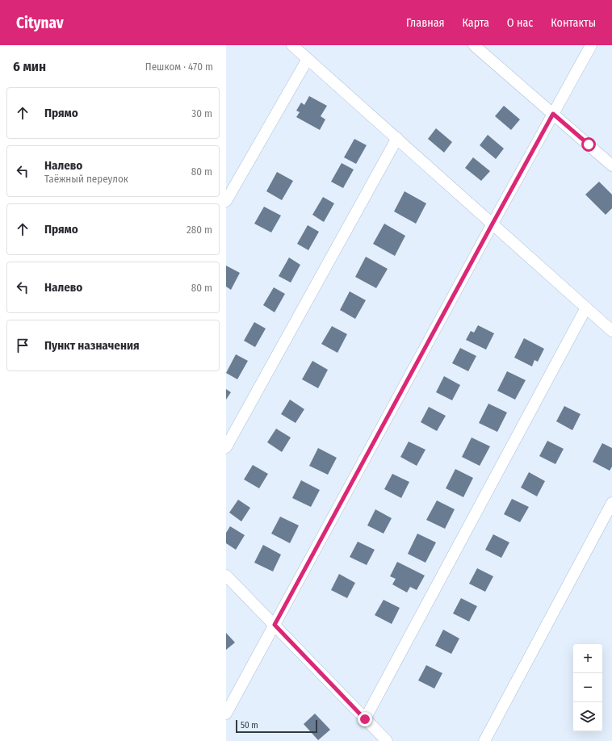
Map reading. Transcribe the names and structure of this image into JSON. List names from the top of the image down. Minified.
{"scale_bar":"50 m","page":{"header":"Citynav","nav":["Главная","Карта","О нас","Контакты"],"heading":["6 мин","Пешком · 470 m"],"list":[["Прямо","30 m"],["Налево","Таёжный переулок","80 m"],["Прямо","280 m"],["Налево","80 m"],"Пункт назначения"],"map_buttons":["+","−"],"scale":"50 m"}}
